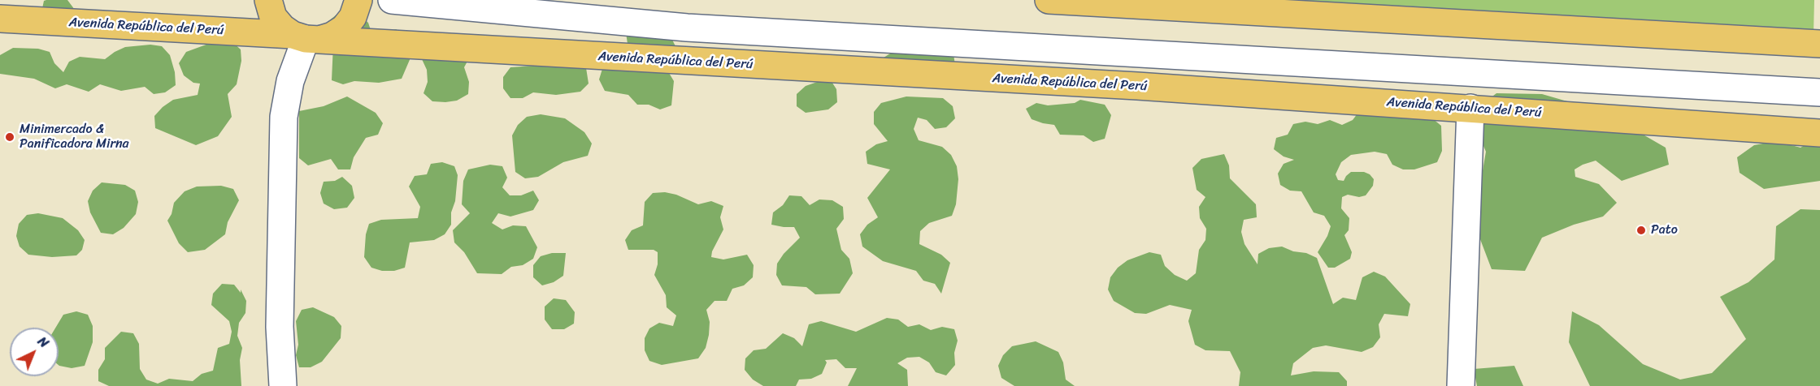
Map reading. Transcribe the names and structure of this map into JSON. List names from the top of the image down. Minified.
{"streets":{"highway":["Avenida República del Perú"]},"places":["Minimercado & Panificadora Mirna","Pato"],"north":"top right"}
